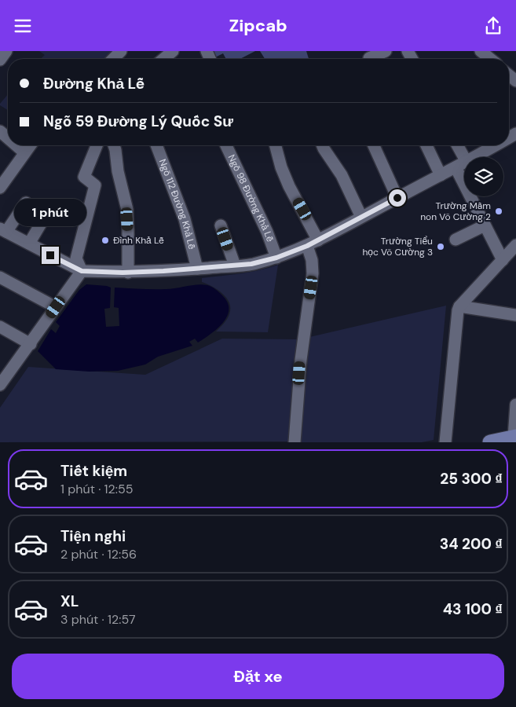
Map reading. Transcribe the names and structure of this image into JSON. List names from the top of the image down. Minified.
{"streets":{"street":["Ngõ 98 Đường Khả Lễ","Ngõ 112 Đường Khả Lễ"]},"places":["Trường Mầm non Võ Cường 2","Đình Khả Lễ","Trường Tiểu học Võ Cường 3"],"page":{"header":"Zipcab","banner":["Đường Khả Lễ","Ngõ 59 Đường Lý Quốc Sư"],"bubble":"1 phút","list":[{"name":"Tiết kiệm","note":"1 phút · 12:55","value":"25 300 ₫"},{"name":"Tiện nghi","note":"2 phút · 12:56","value":"34 200 ₫"},{"name":"XL","note":"3 phút · 12:57","value":"43 100 ₫"}],"buttons":"Đặt xe"}}
